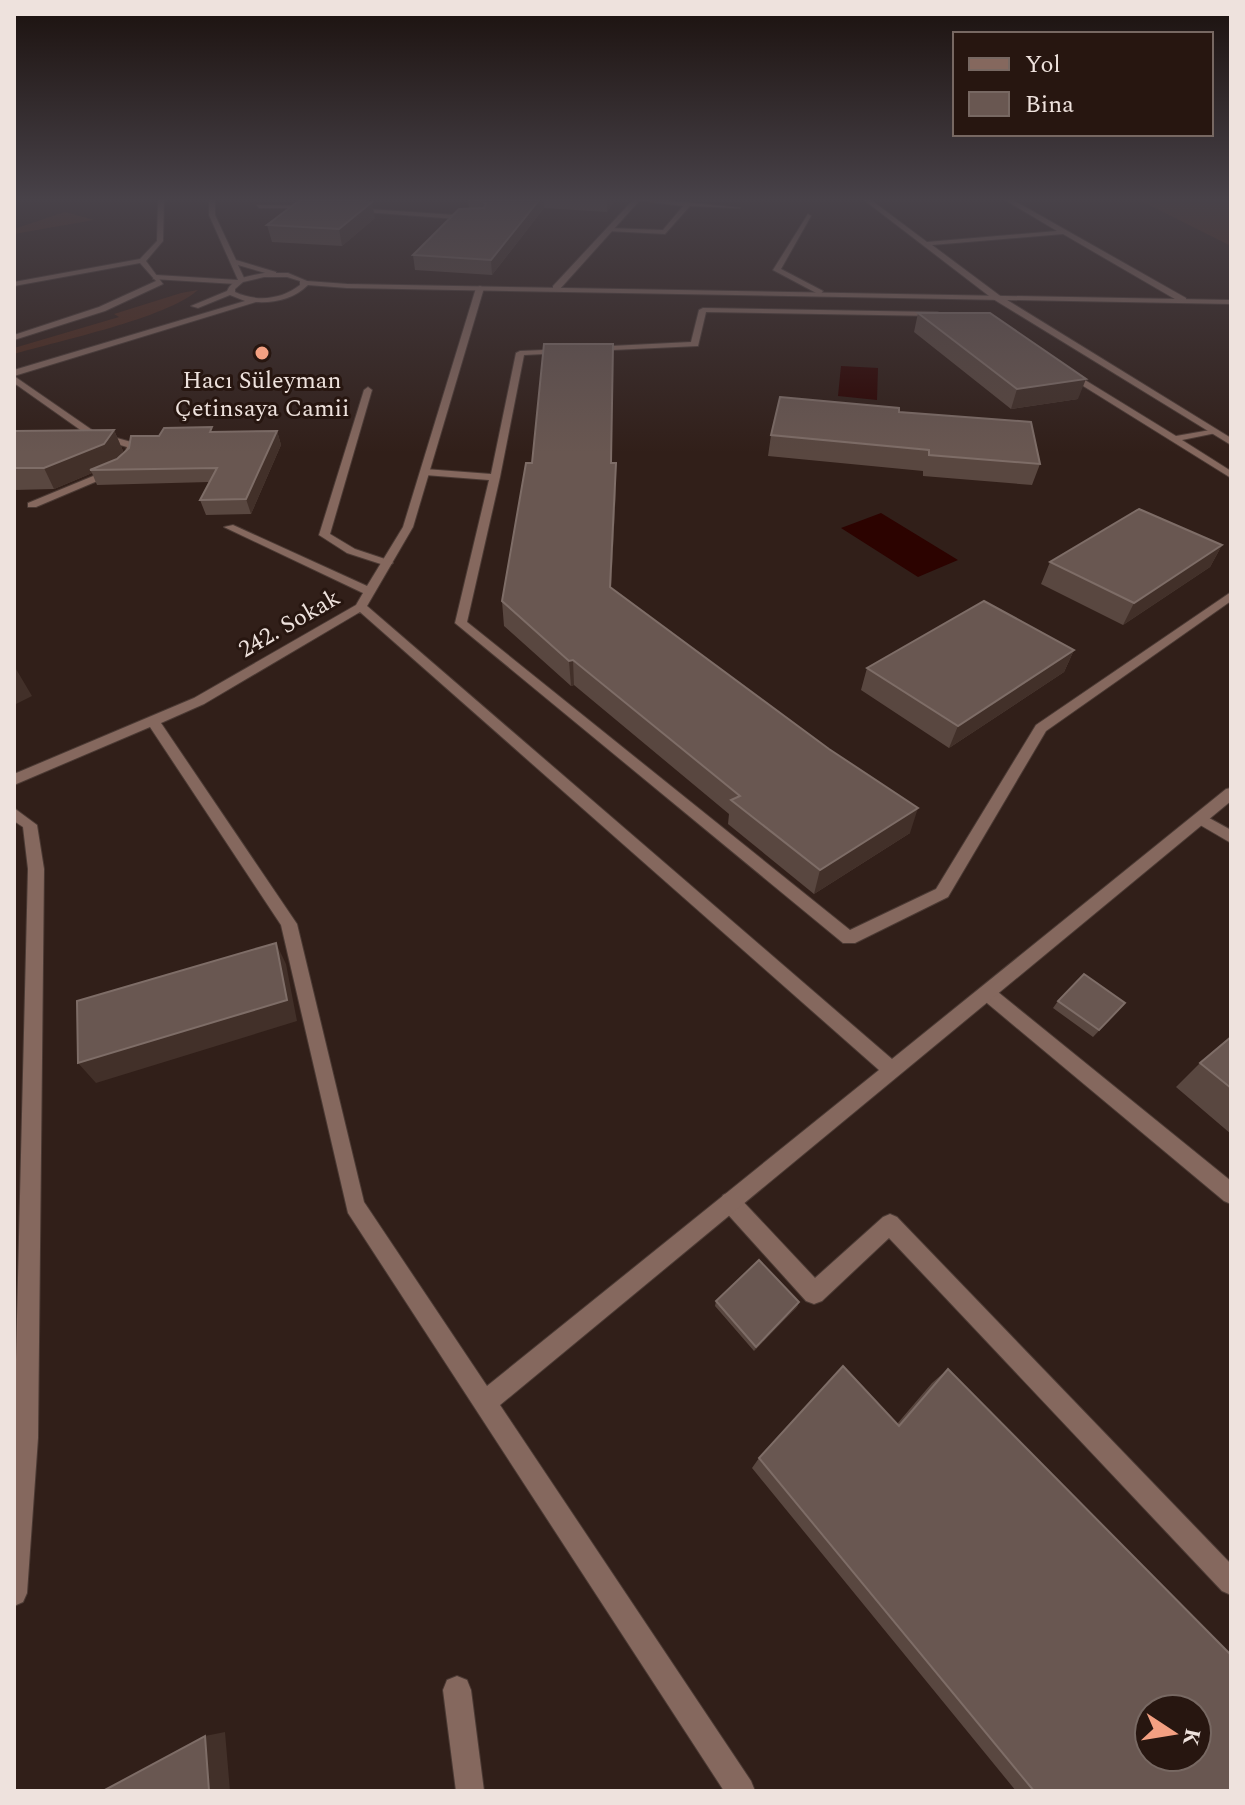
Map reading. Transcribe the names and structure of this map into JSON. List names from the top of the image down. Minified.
{"streets":{"street":["242. Sokak"]},"places":["Hacı Süleyman Çetinsaya Camii"],"legend":["Yol","Bina"],"north":"right"}
